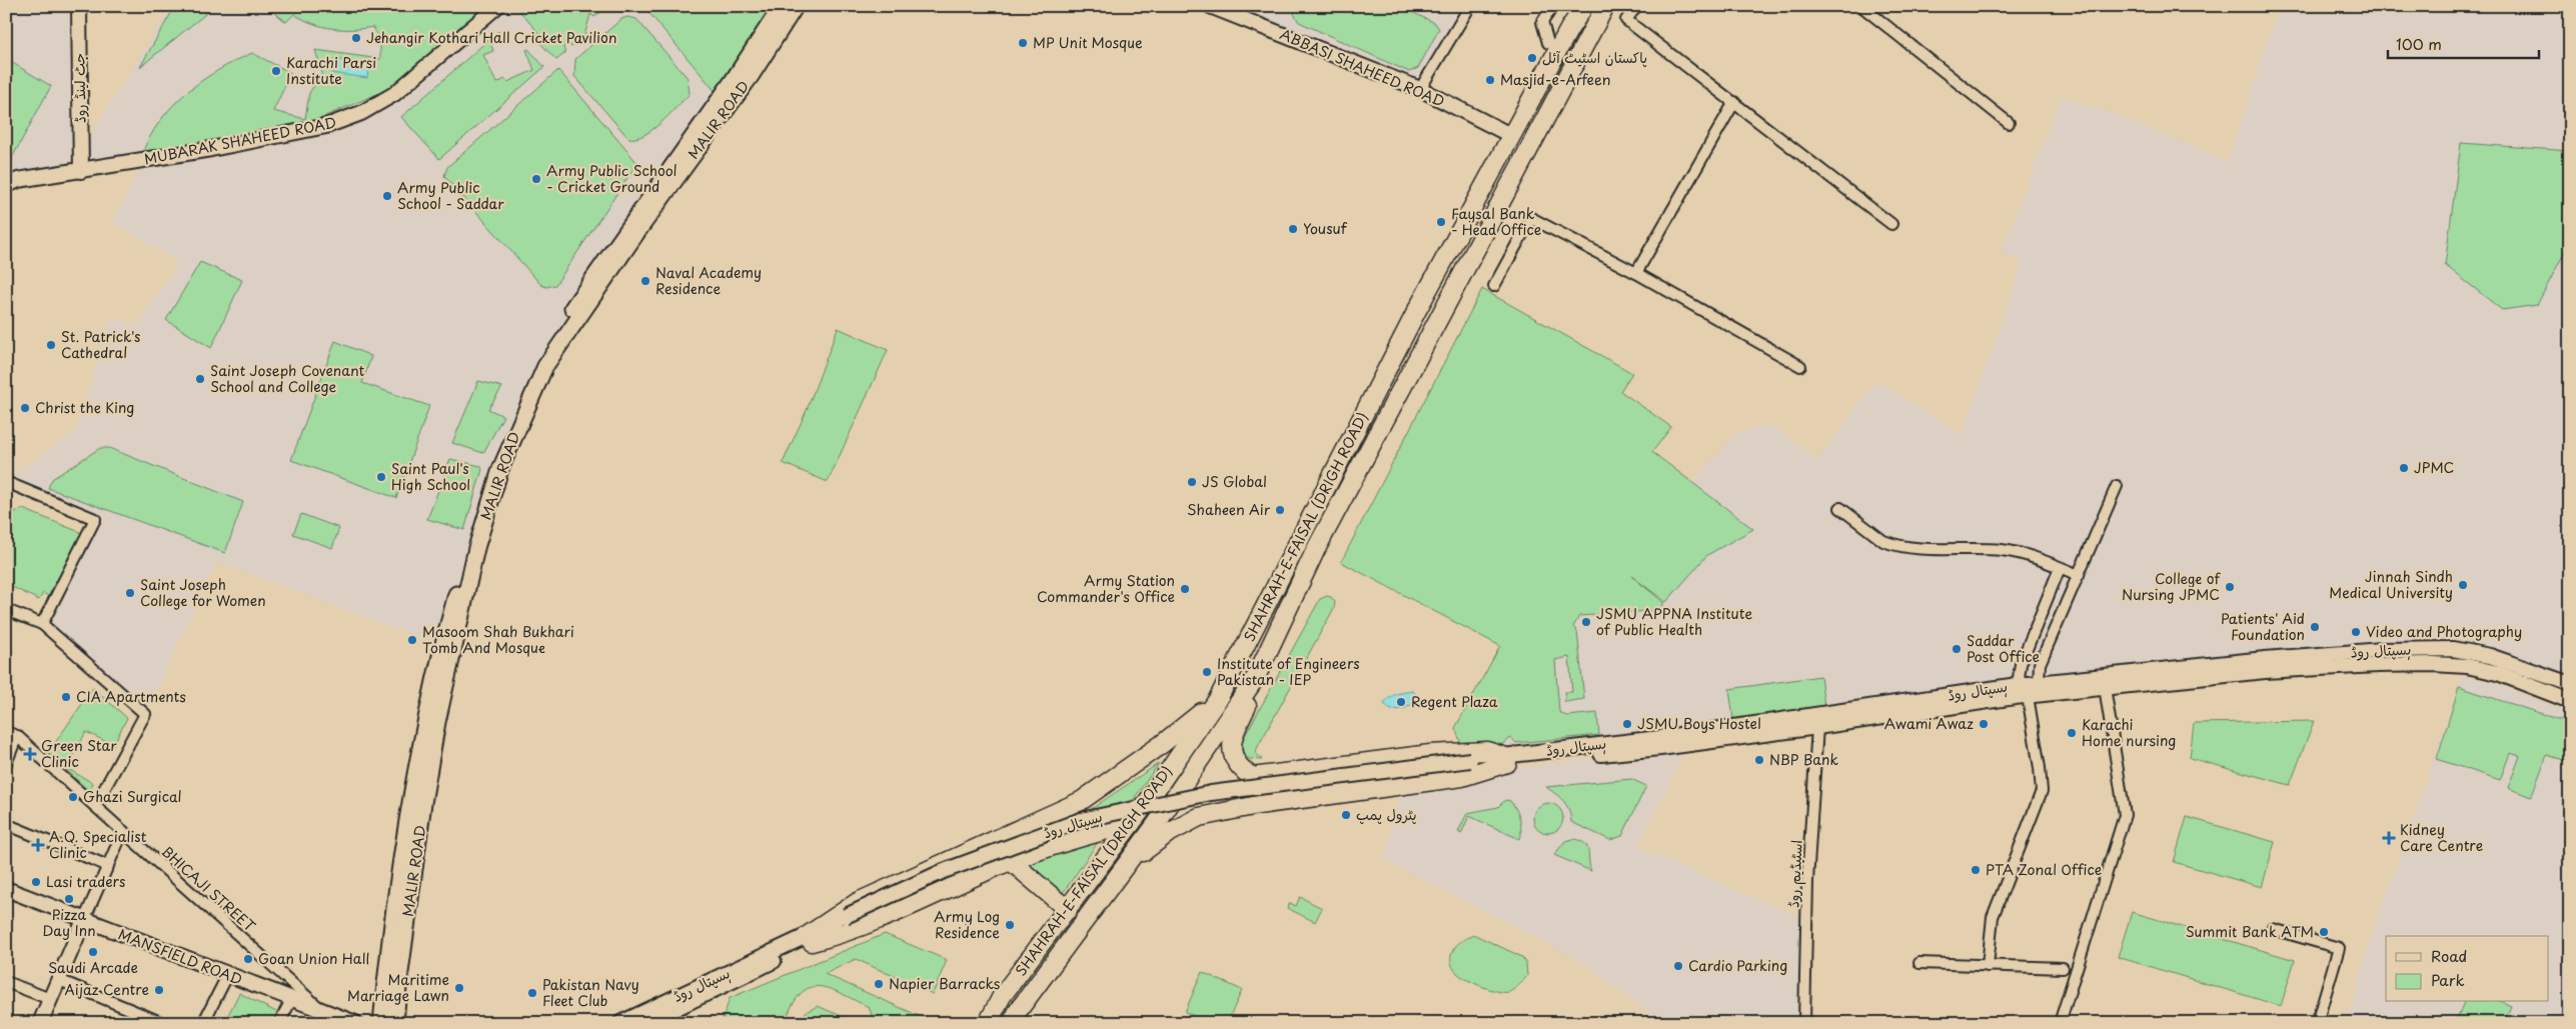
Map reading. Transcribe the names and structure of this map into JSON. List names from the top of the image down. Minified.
{"streets":{"highway":["SHAHRAH-E-FAISAL (DRIGH ROAD)"],"main road":["ABBASI SHAHEED ROAD","جٹ لینڈ روڈ","MALIR ROAD","MUBARAK SHAHEED ROAD","ہسپتال روڈ","MANSFIELD ROAD"],"street":["اسٹیڈیم روڈ","BHICAJI STREET"]},"crossings":[["ABBASI SHAHEED ROAD","SHAHRAH-E-FAISAL (DRIGH ROAD)"],["جٹ لینڈ روڈ","MUBARAK SHAHEED ROAD"],["ہسپتال روڈ","اسٹیڈیم روڈ"],["BHICAJI STREET","MANSFIELD ROAD"]],"places":{"other":["Jehangir Kothari Hall Cricket Pavilion","MP Unit Mosque","پاکستان اسٹیٹ آئل","Karachi Parsi Institute","Masjid-e-Arfeen","Army Public School - Cricket Ground","Army Public School - Saddar","Faysal Bank - Head Office","Yousuf","Naval Academy Residence","St. Patrick's Cathedral","Saint Joseph Covenant School and College","Christ the King","JPMC","Saint Paul's High School","JS Global","Shaheen Air","Jinnah Sindh Medical University","College of Nursing JPMC","Army Station Commander's Office","Saint Joseph College for Women","JSMU APPNA Institute of Public Health","Patients' Aid Foundation","Video and Photography","Masoom Shah Bukhari Tomb And Mosque","Saddar Post Office","Institute of Engineers Pakistan - IEP","CIA Apartments","Regent Plaza","JSMU Boys Hostel","Awami Awaz","Karachi Home nursing","NBP Bank","Ghazi Surgical","پٹرول پمپ","PTA Zonal Office","Lasi traders","Pizza Day Inn","Army Log Residence","Summit Bank ATM","Saudi Arcade","Goan Union Hall","Cardio Parking","Napier Barracks","Maritime Marriage Lawn","Aijaz Centre","Pakistan Navy Fleet Club"],"health":["Green Star Clinic","Kidney Care Centre","A.Q. Specialist Clinic"]},"legend":["Road","Park"],"scale_bar":"100 m"}
